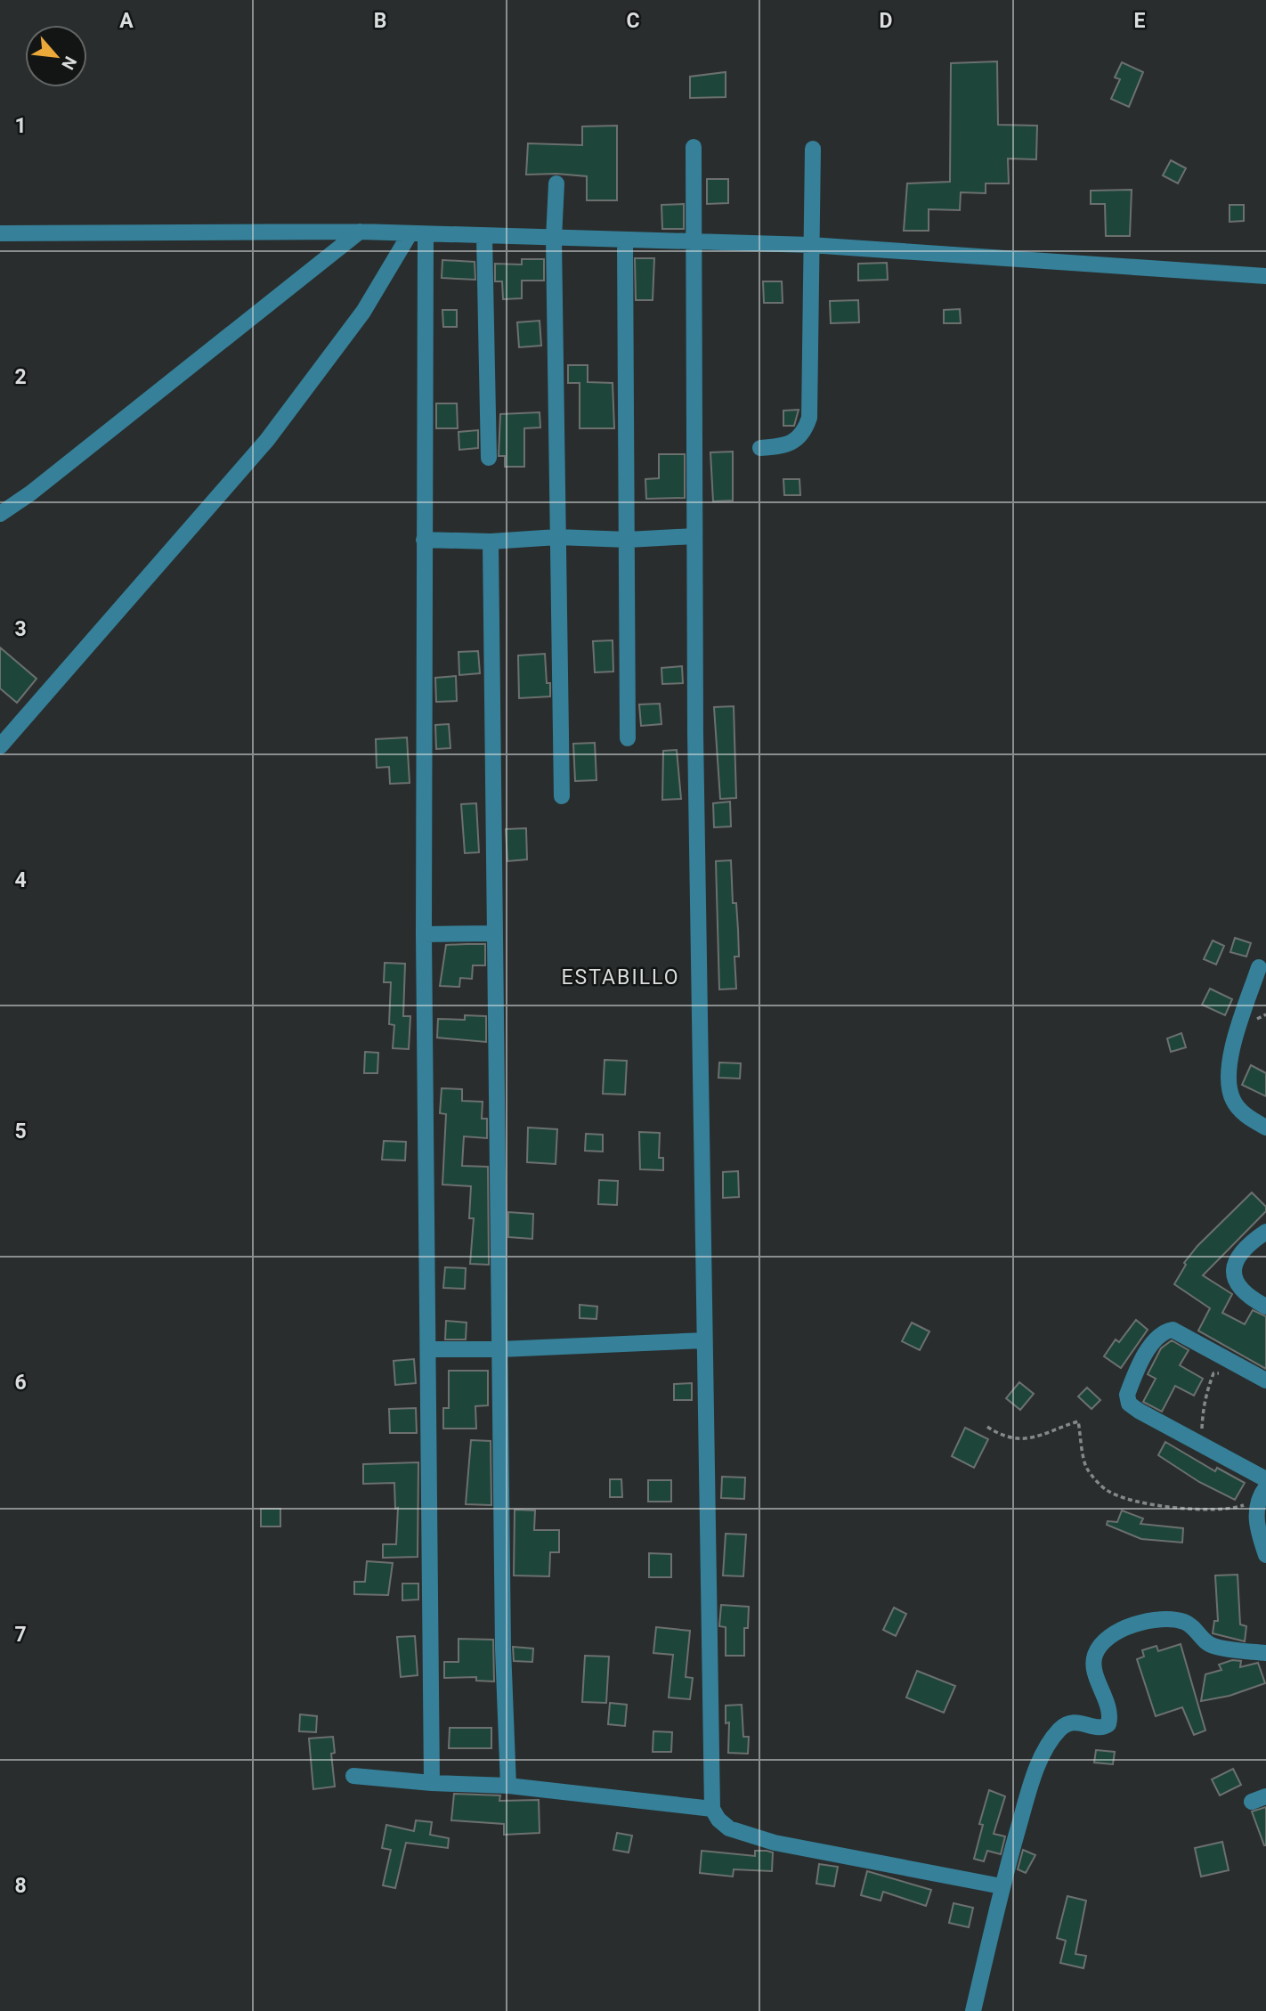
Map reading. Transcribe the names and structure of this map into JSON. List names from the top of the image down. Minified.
{"districts":["ESTABILLO"],"north":"bottom right","grid":{"columns":["A","B","C","D","E"],"rows":["1","2","3","4","5","6","7","8"]}}
